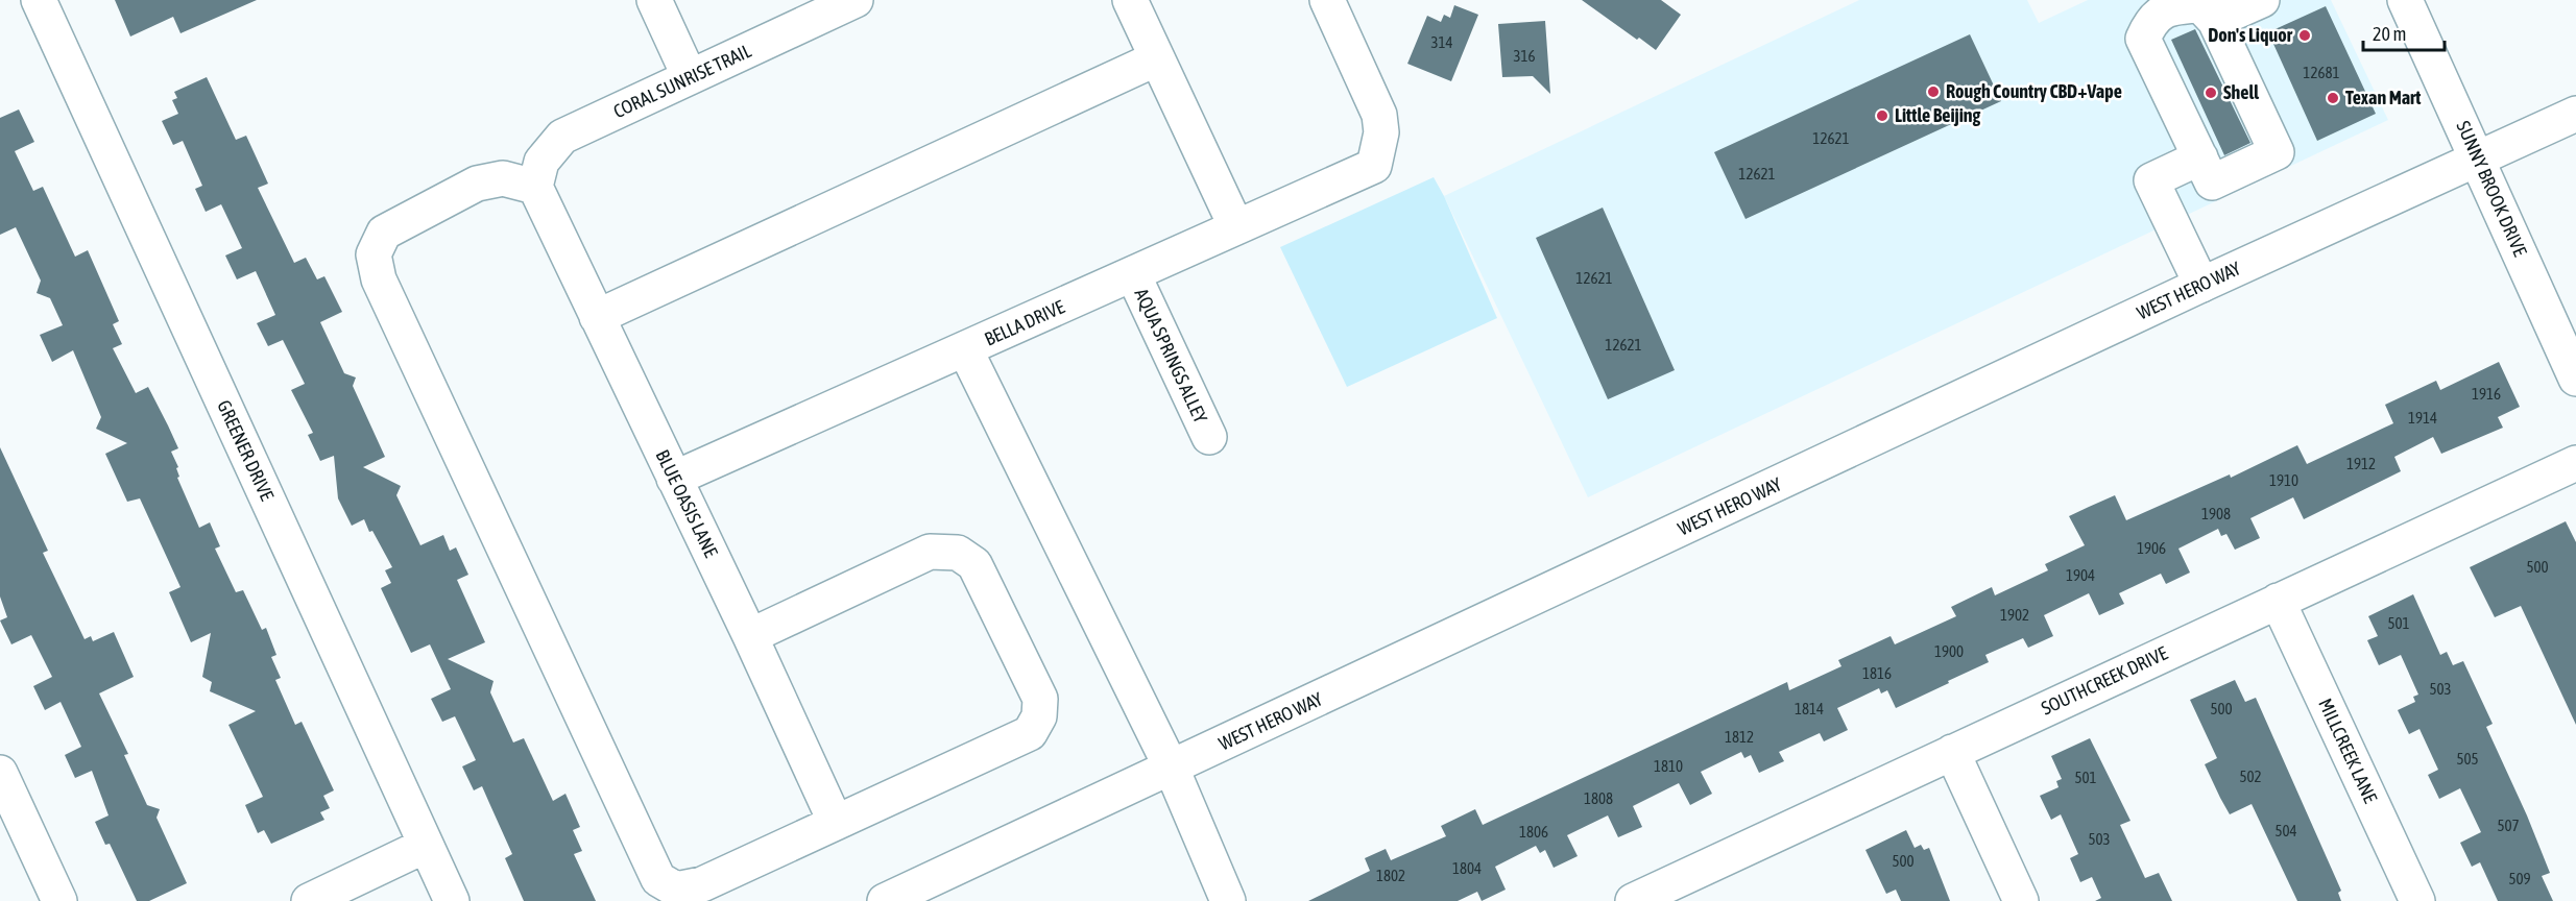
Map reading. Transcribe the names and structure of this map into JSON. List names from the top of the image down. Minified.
{"streets":{"street":["CORAL SUNRISE TRAIL","SUNNY BROOK DRIVE","WEST HERO WAY","BELLA DRIVE","AQUA SPRINGS ALLEY","GREENER DRIVE","BLUE OASIS LANE","SOUTHCREEK DRIVE","MILLCREEK LANE"]},"crossings":[["CORAL SUNRISE TRAIL","BLUE OASIS LANE"],["SUNNY BROOK DRIVE","WEST HERO WAY"],["BELLA DRIVE","AQUA SPRINGS ALLEY"],["BELLA DRIVE","BLUE OASIS LANE"],["SOUTHCREEK DRIVE","MILLCREEK LANE"]],"places":["Don's Liquor","Rough Country CBD+Vape","Shell","Texan Mart","Little Beijing"],"house_numbers":["314","316","12681","12621","12621","12621","12621","1916","1914","1912","1910","1908","1906","500","1904","1902","501","1900","1816","503","1814","500","1812","505","1810","502","501","1808","507","504","1806","503","500","1804","1802","509"],"scale_bar":"20 m"}
